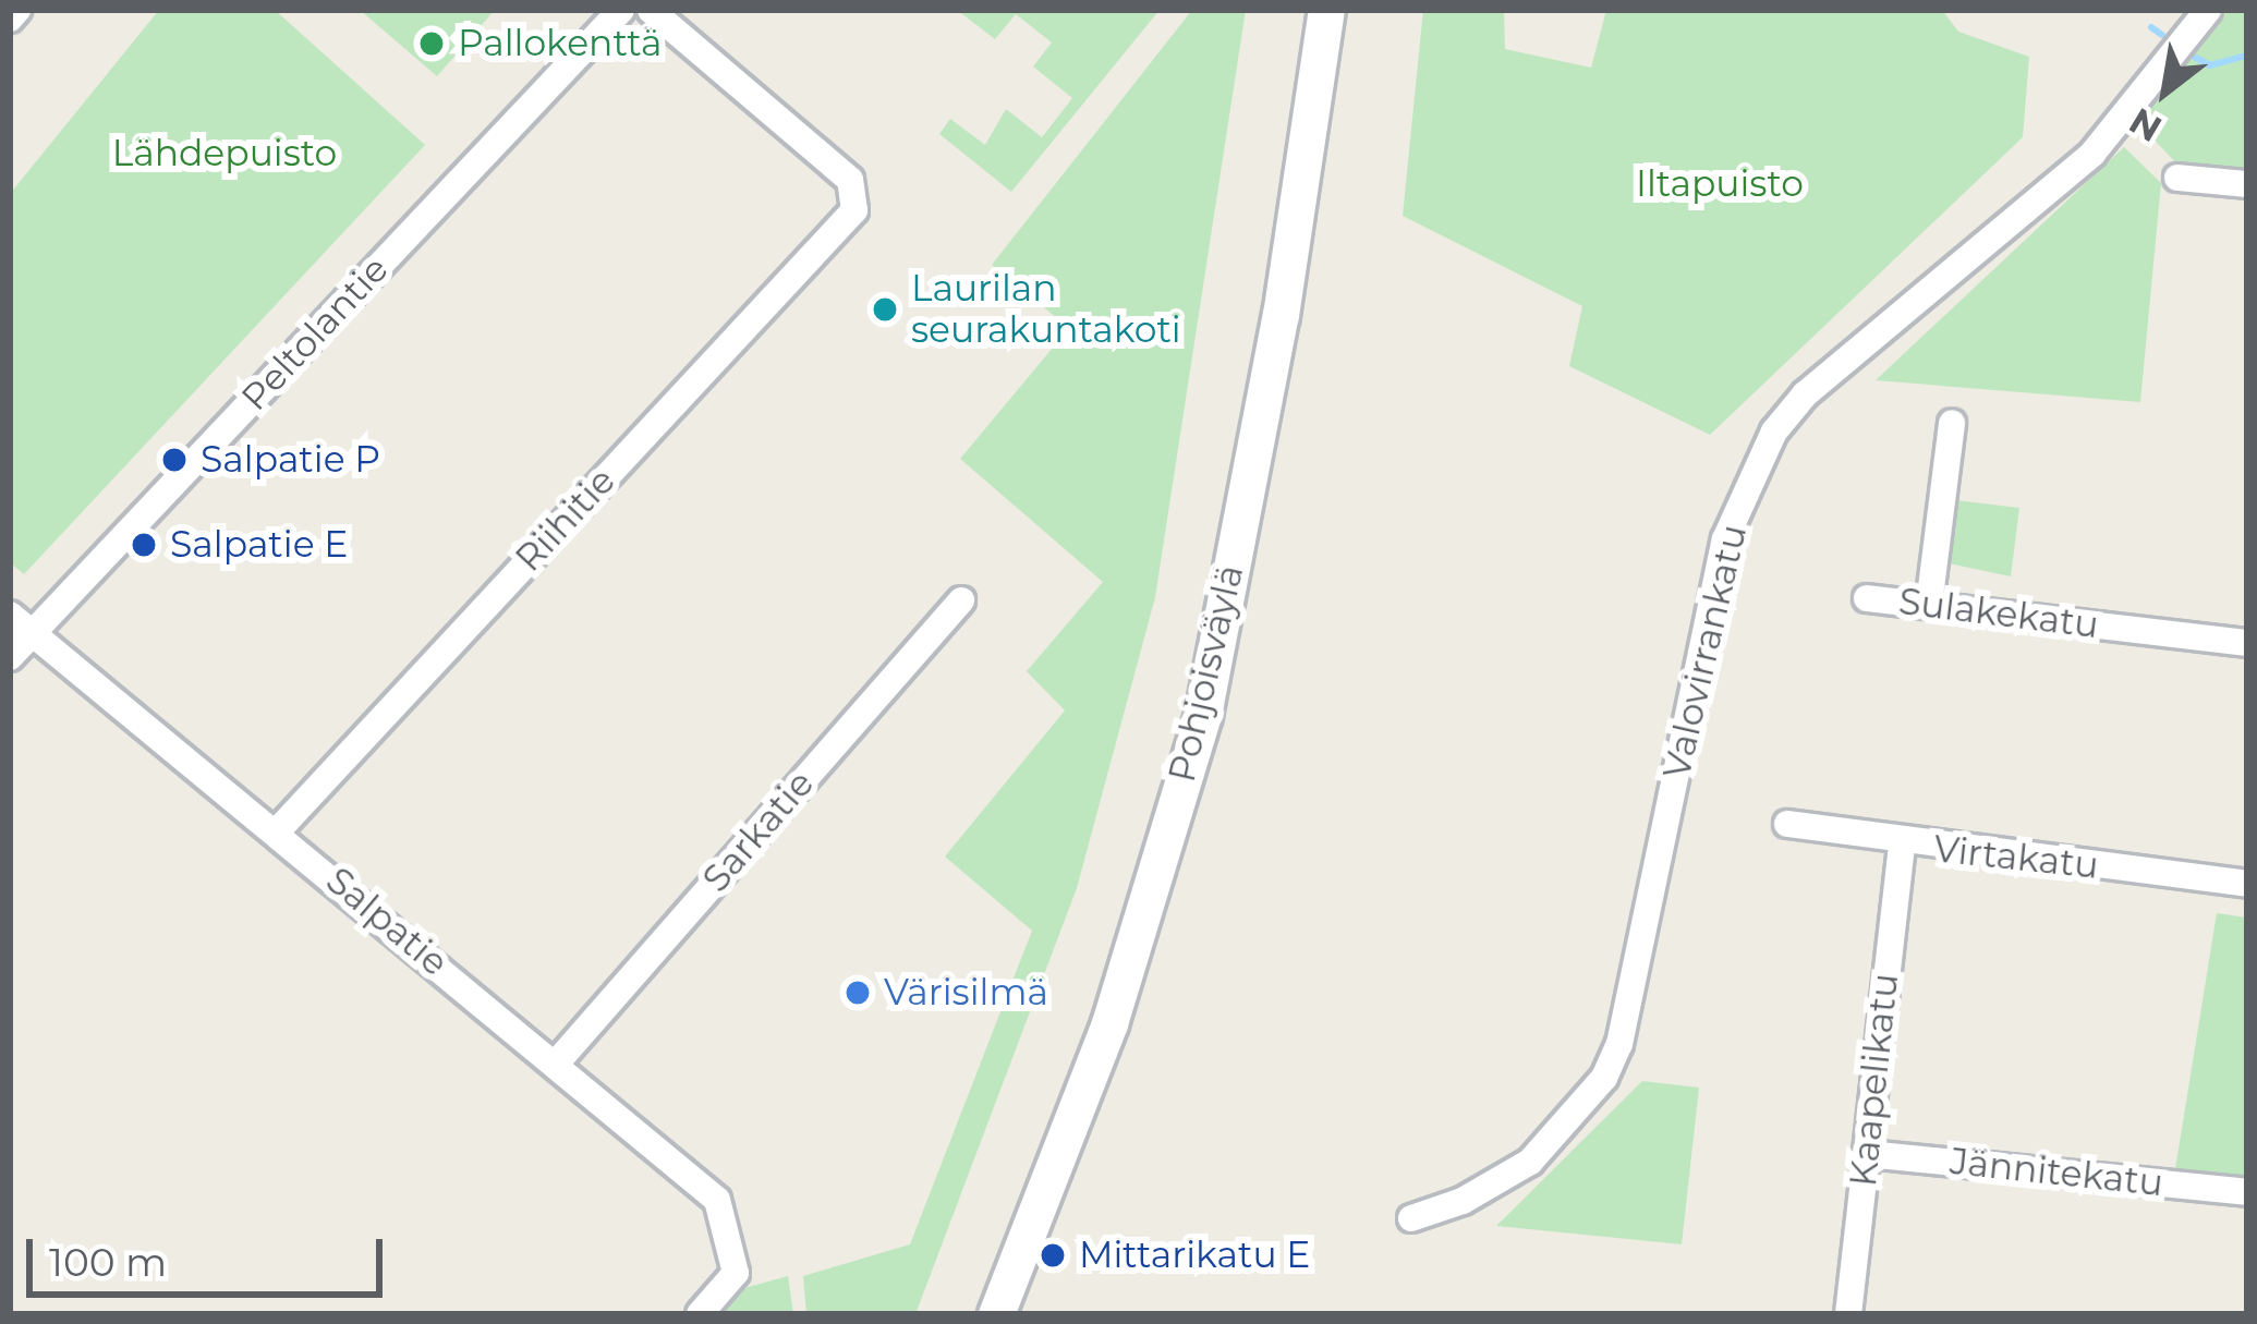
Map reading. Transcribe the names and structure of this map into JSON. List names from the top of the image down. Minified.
{"streets":{"main road":["Pohjoisväylä"],"street":["Peltolantie","Riihitie","Sulakekatu","Valovirrankatu","Sarkatie","Virtakatu","Salpatie","Kaapelikatu","Jännitekatu"]},"crossings":[["Peltolantie","Salpatie"],["Riihitie","Salpatie"],["Sarkatie","Salpatie"],["Virtakatu","Kaapelikatu"],["Kaapelikatu","Jännitekatu"]],"parks":["Lähdepuisto","Iltapuisto"],"places":["Pallokenttä","Laurilan seurakuntakoti","Salpatie P","Salpatie E","Värisilmä","Mittarikatu E"],"scale_bar":"100 m","north":"bottom left"}
